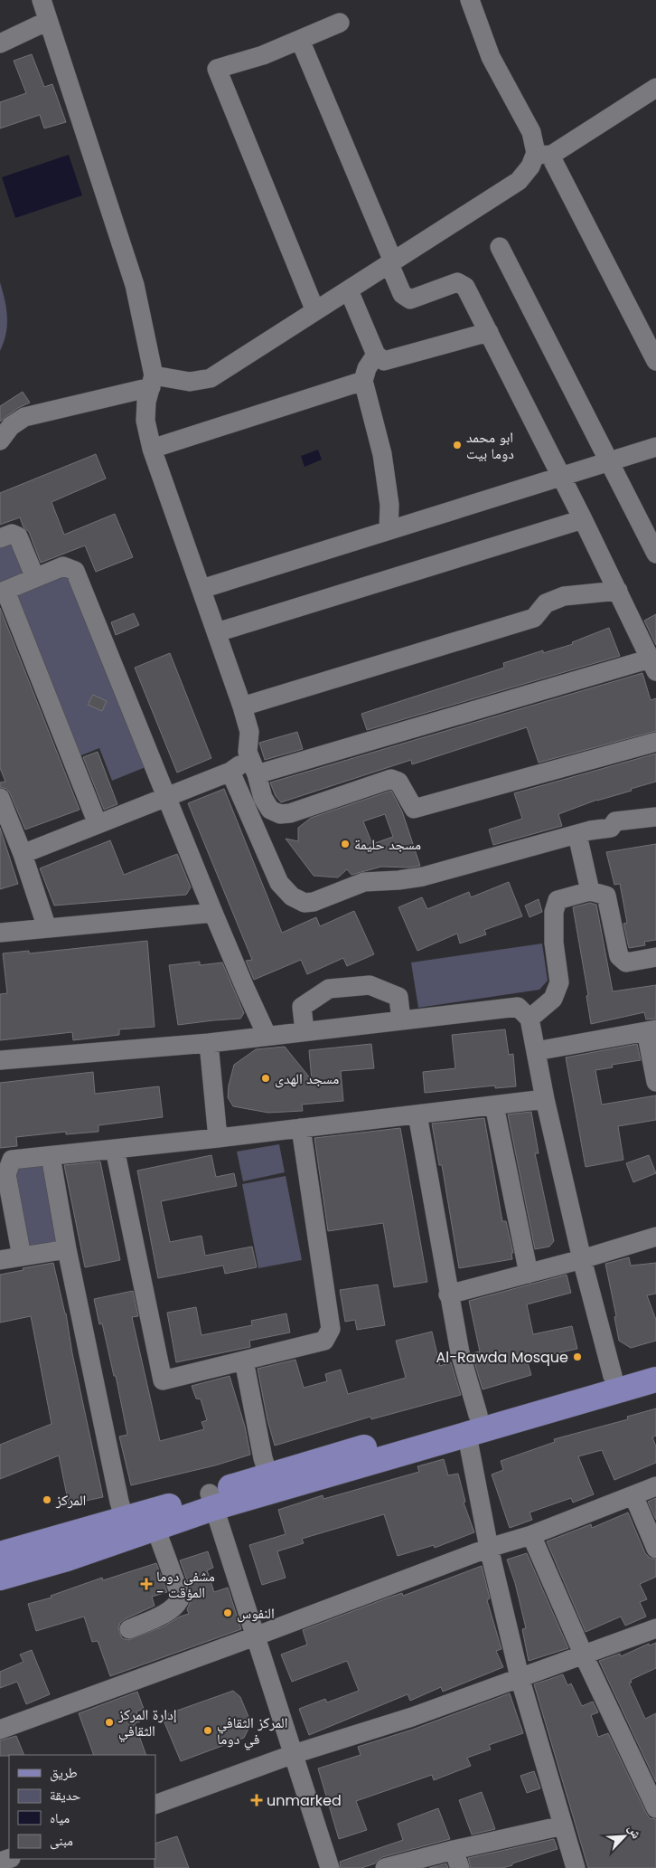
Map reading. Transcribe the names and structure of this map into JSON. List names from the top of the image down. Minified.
{"places":{"other":["ابو محمد دوما بيت","مسجد حليمة","مسجد الهدى","Al-Rawda Mosque","المركز","النفوس","إدارة المركز الثقافي","المركز الثقافي في دوما"],"health":["مشفى دوما - المؤقت","unmarked"]},"legend":["طريق","حديقة","مياه","مبنى"],"north":"top right"}
